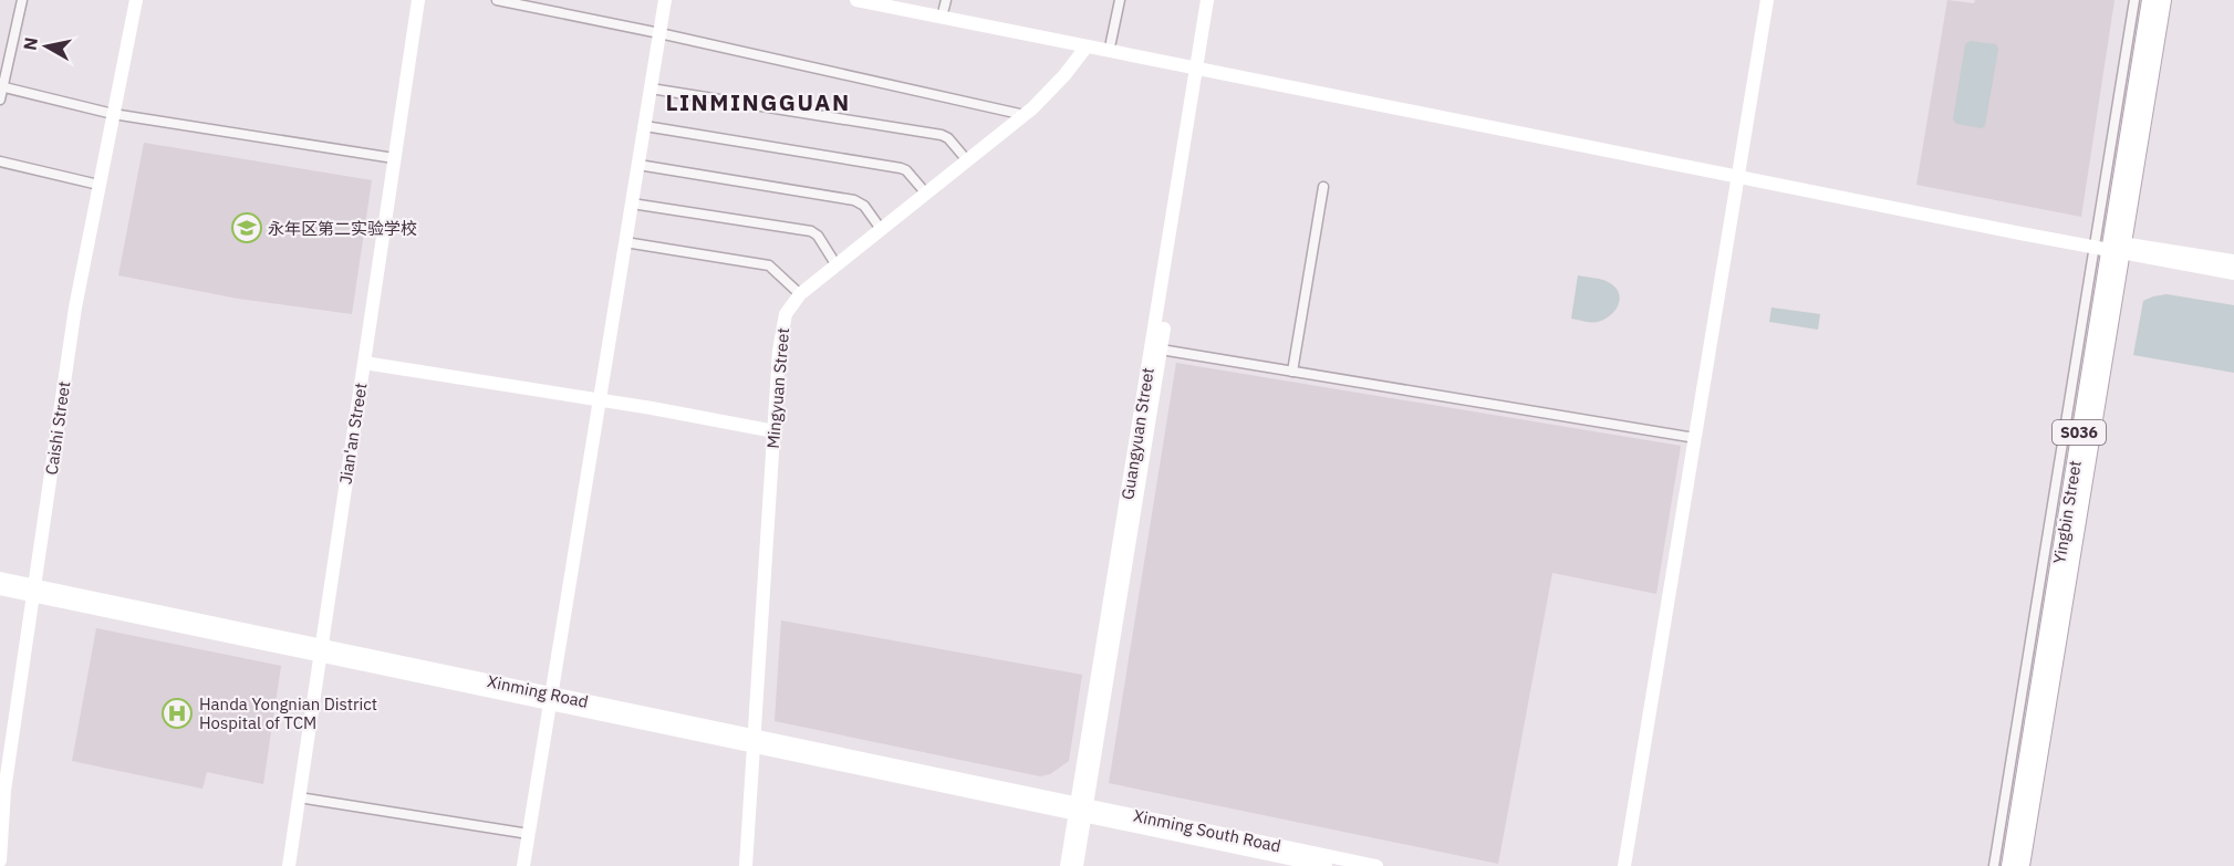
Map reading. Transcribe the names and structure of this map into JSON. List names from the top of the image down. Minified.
{"streets":{"main road":["S036","Yingbin Street"],"street":["Mingyuan Street","Caishi Street","Jian'an Street","Guangyuan Street","Xinming Road","Xinming South Road"]},"crossings":[["Mingyuan Street","Xinming Road"],["Caishi Street","Xinming Road"],["Jian'an Street","Xinming Road"],["Guangyuan Street","Xinming Road"],["Guangyuan Street","Xinming South Road"],["Xinming Road","Xinming South Road"]],"districts":["LINMINGGUAN"],"places":{"school or university":["永年区第二实验学校"],"hospital":["Handa Yongnian District Hospital of TCM"]},"north":"left"}
